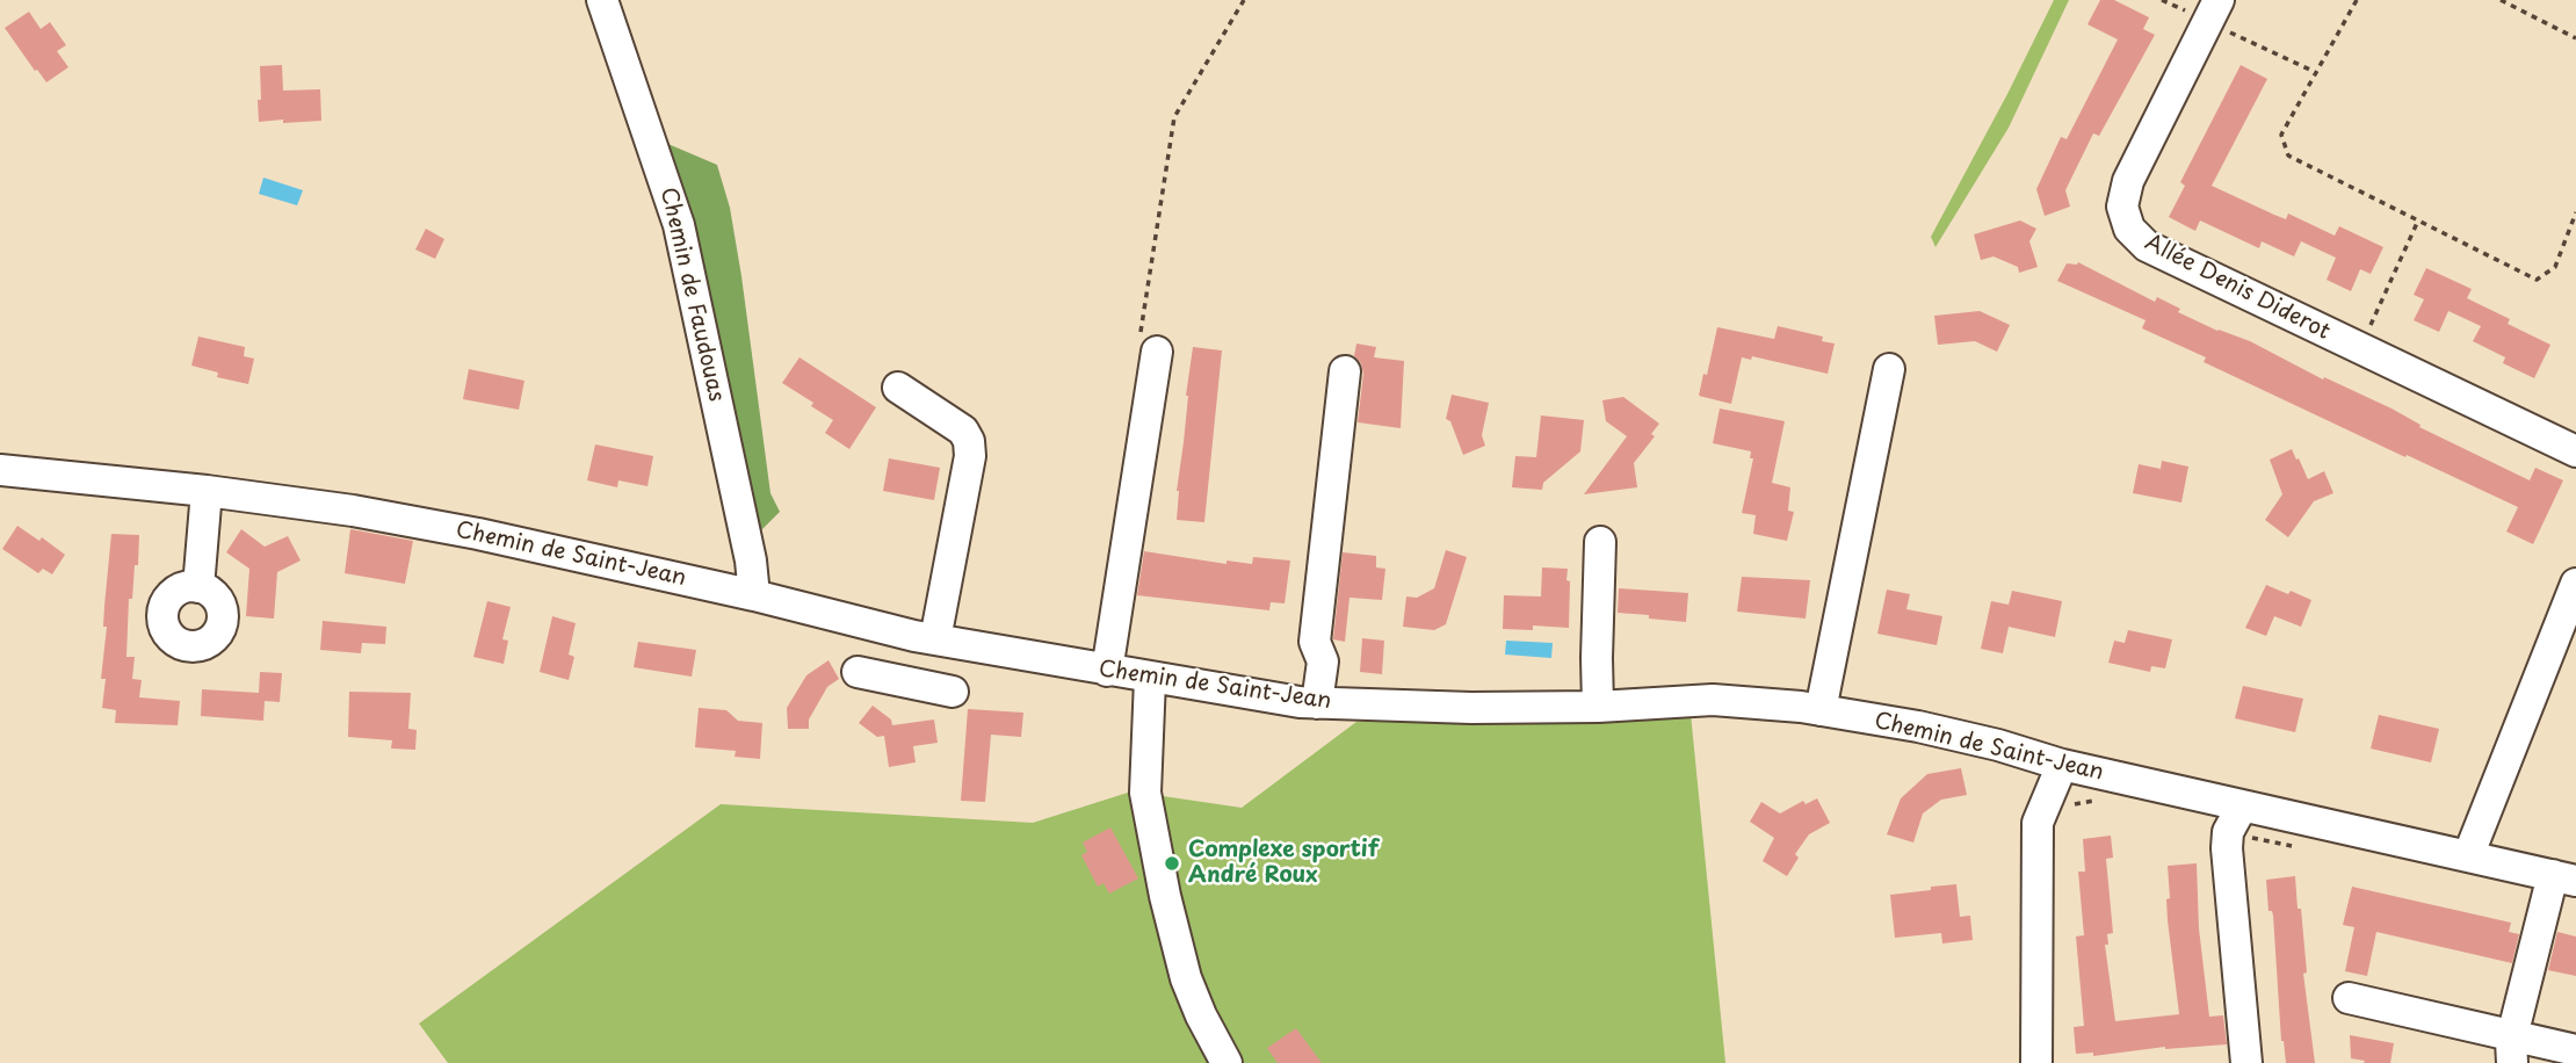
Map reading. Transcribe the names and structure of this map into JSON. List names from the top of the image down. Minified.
{"streets":{"street":["Allée Denis Diderot","Chemin de Faudouas","Chemin de Saint-Jean"]},"crossings":[["Chemin de Faudouas","Chemin de Saint-Jean"]],"places":["Complexe sportif André Roux"]}
